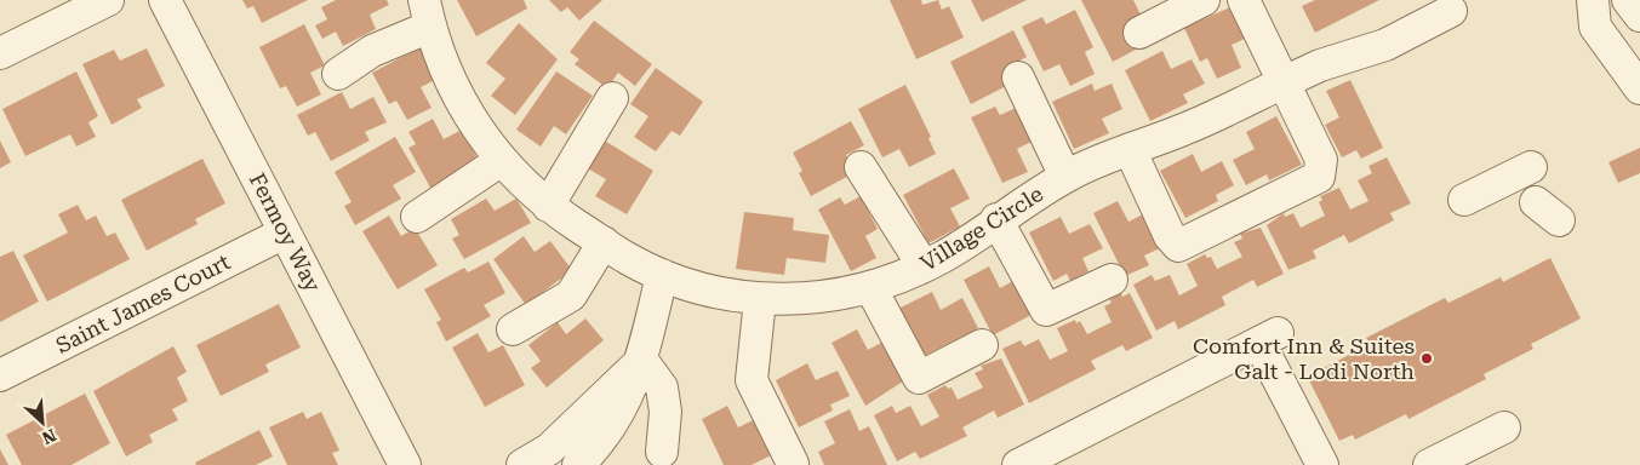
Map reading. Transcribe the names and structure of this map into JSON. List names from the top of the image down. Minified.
{"streets":{"street":["Village Circle","Fermoy Way","Saint James Court"]},"crossings":[["Fermoy Way","Saint James Court"]],"places":["Comfort Inn & Suites Galt - Lodi North"],"north":"bottom right"}
